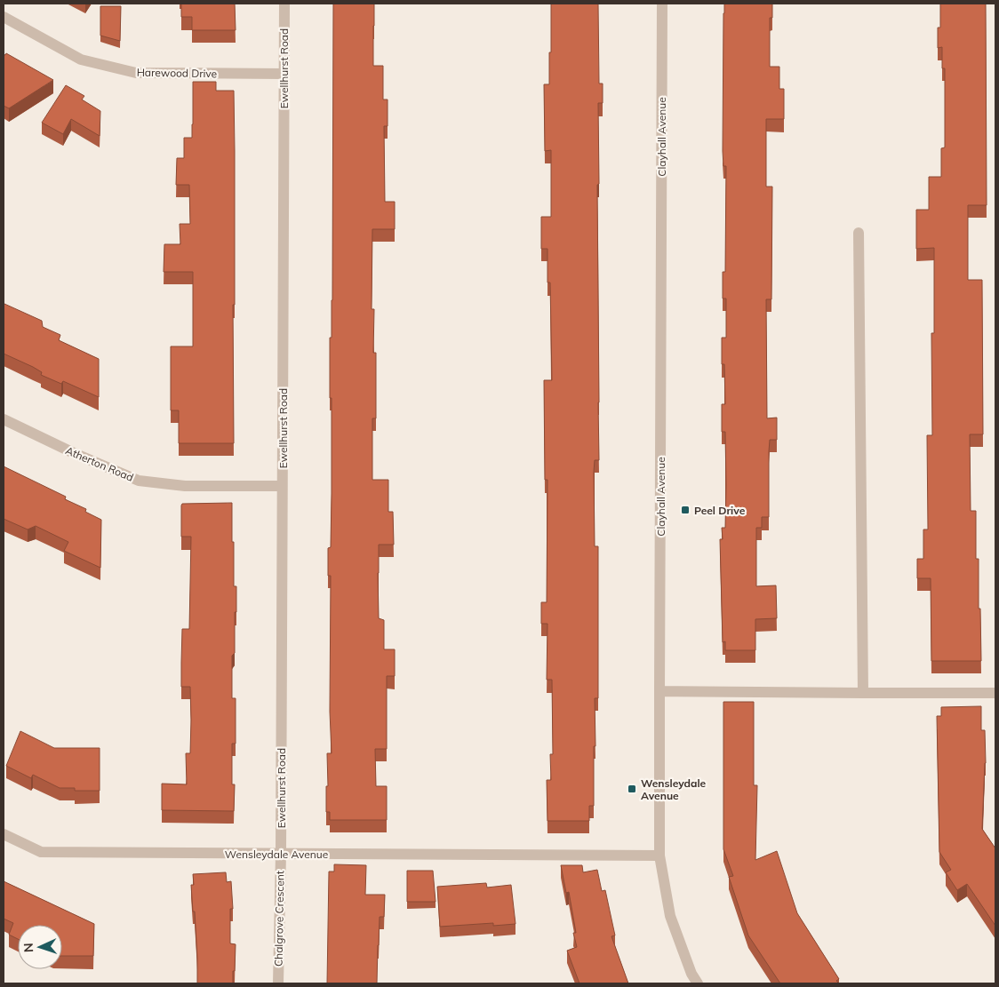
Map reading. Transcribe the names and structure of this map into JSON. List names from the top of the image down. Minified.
{"streets":{"street":["Ewellhurst Road","Harewood Drive","Clayhall Avenue","Atherton Road","Wensleydale Avenue","Chalgrove Crescent"]},"crossings":[["Ewellhurst Road","Harewood Drive"],["Ewellhurst Road","Atherton Road"],["Ewellhurst Road","Wensleydale Avenue"],["Ewellhurst Road","Chalgrove Crescent"],["Clayhall Avenue","Wensleydale Avenue"],["Wensleydale Avenue","Chalgrove Crescent"]],"places":{"transit":["Peel Drive","Wensleydale Avenue"]},"north":"left"}
